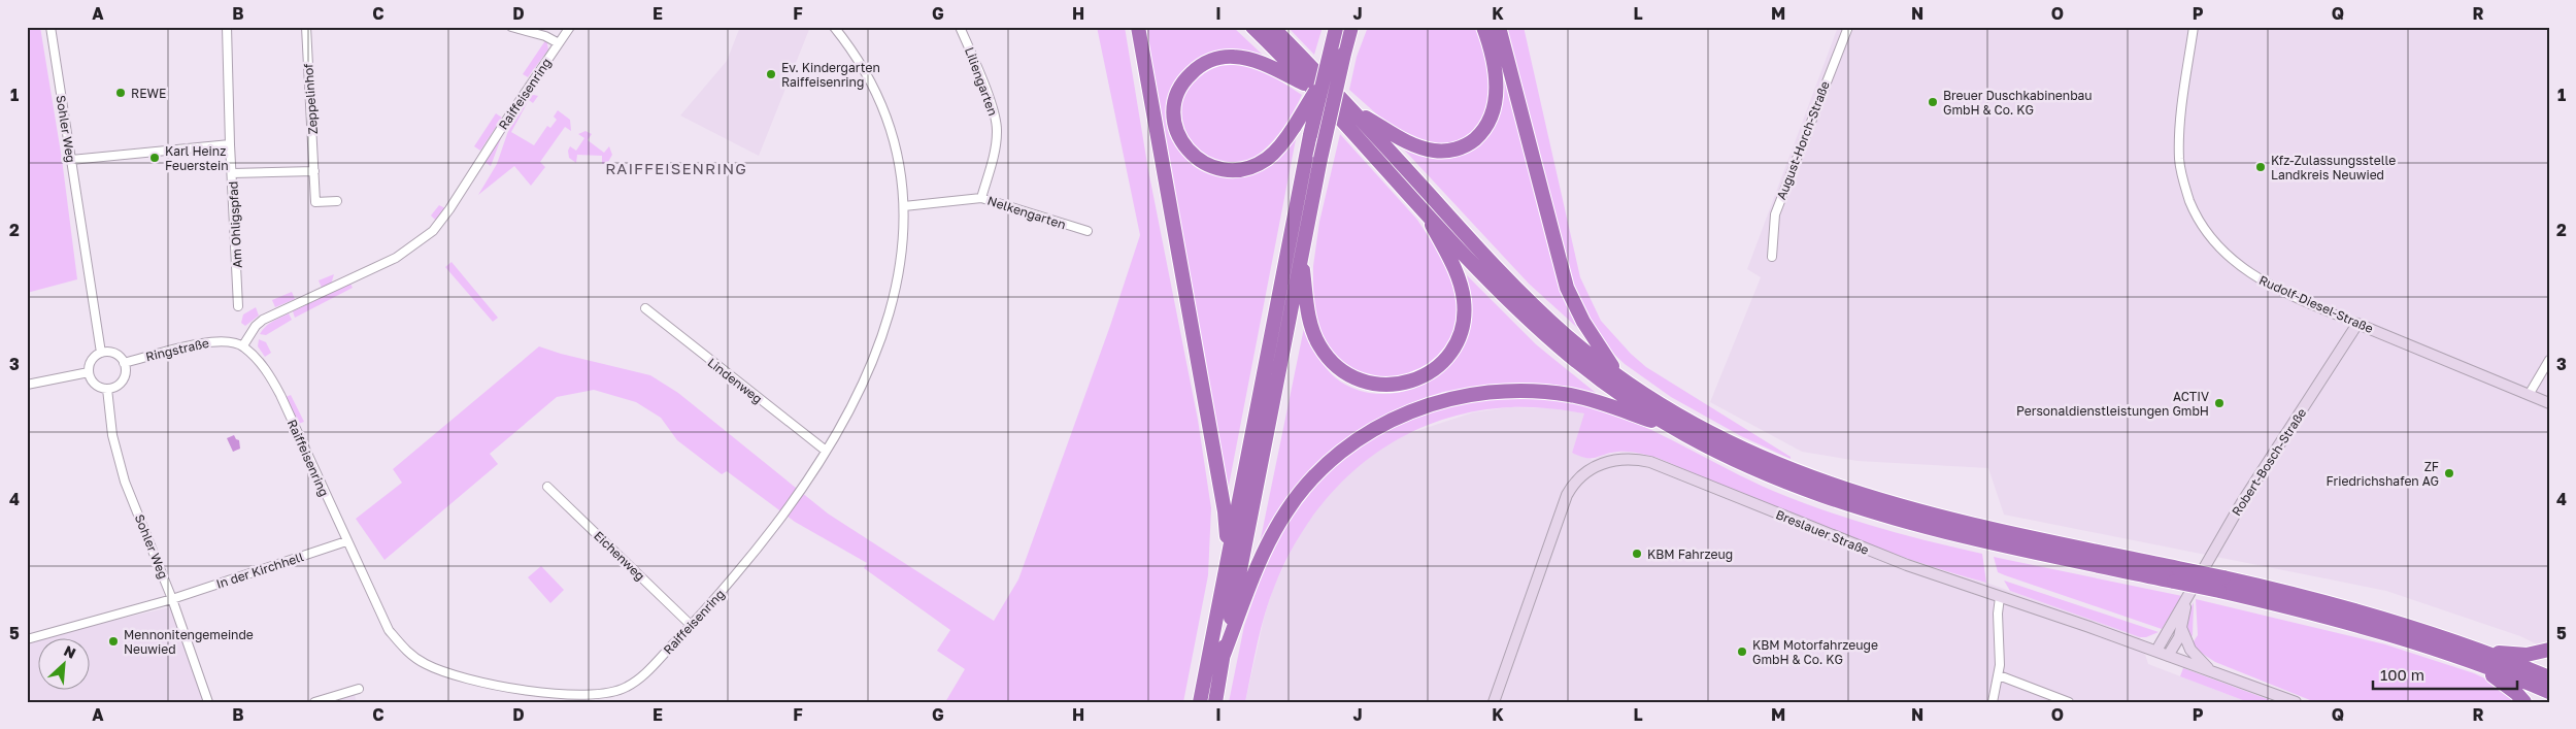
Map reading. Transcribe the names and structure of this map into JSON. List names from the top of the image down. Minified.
{"streets":{"street":["Liliengarten","Raiffeisenring","Zeppelinhof","Sohler Weg","August-Horch-Straße","Nelkengarten","Am Ohligspfad","Rudolf-Diesel-Straße","Ringstraße","Lindenweg","Robert-Bosch-Straße","Breslauer Straße","Eichenweg","In der Kirchhell"]},"crossings":[["Liliengarten","Nelkengarten"],["Raiffeisenring","Nelkengarten"],["Raiffeisenring","Ringstraße"],["Raiffeisenring","Lindenweg"],["Raiffeisenring","Eichenweg"],["Raiffeisenring","In der Kirchhell"],["Sohler Weg","Ringstraße"],["Sohler Weg","In der Kirchhell"],["Rudolf-Diesel-Straße","Robert-Bosch-Straße"],["Robert-Bosch-Straße","Breslauer Straße"]],"districts":["RAIFFEISENRING"],"places":["Ev. Kindergarten Raiffeisenring","REWE","Breuer Duschkabinenbau GmbH & Co. KG","Karl Heinz Feuerstein","Kfz-Zulassungsstelle Landkreis Neuwied","ACTIV Personaldienstleistungen GmbH","ZF Friedrichshafen AG","KBM Fahrzeug","Mennonitengemeinde Neuwied","KBM Motorfahrzeuge GmbH & Co. KG"],"scale_bar":"100 m","north":"top right","grid":{"columns":["A","B","C","D","E","F","G","H","I","J","K","L","M","N","O","P","Q","R"],"rows":["1","2","3","4","5"]}}
